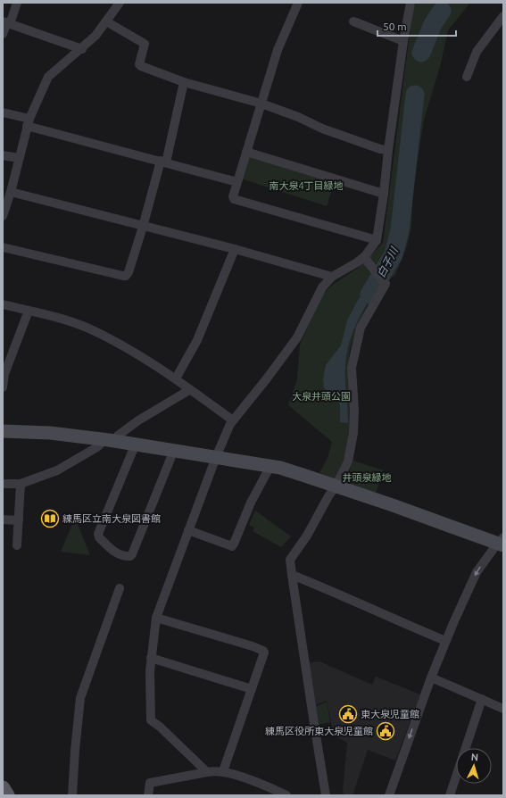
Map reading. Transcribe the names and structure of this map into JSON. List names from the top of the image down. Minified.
{"water":["白子川"],"parks":["南大泉4丁目緑地","大泉井頭公園","井頭泉緑地"],"places":{"library":["練馬区立南大泉図書館"],"public building":["東大泉児童館","練馬区役所東大泉児童館"]},"scale_bar":"50 m","north":"top"}
